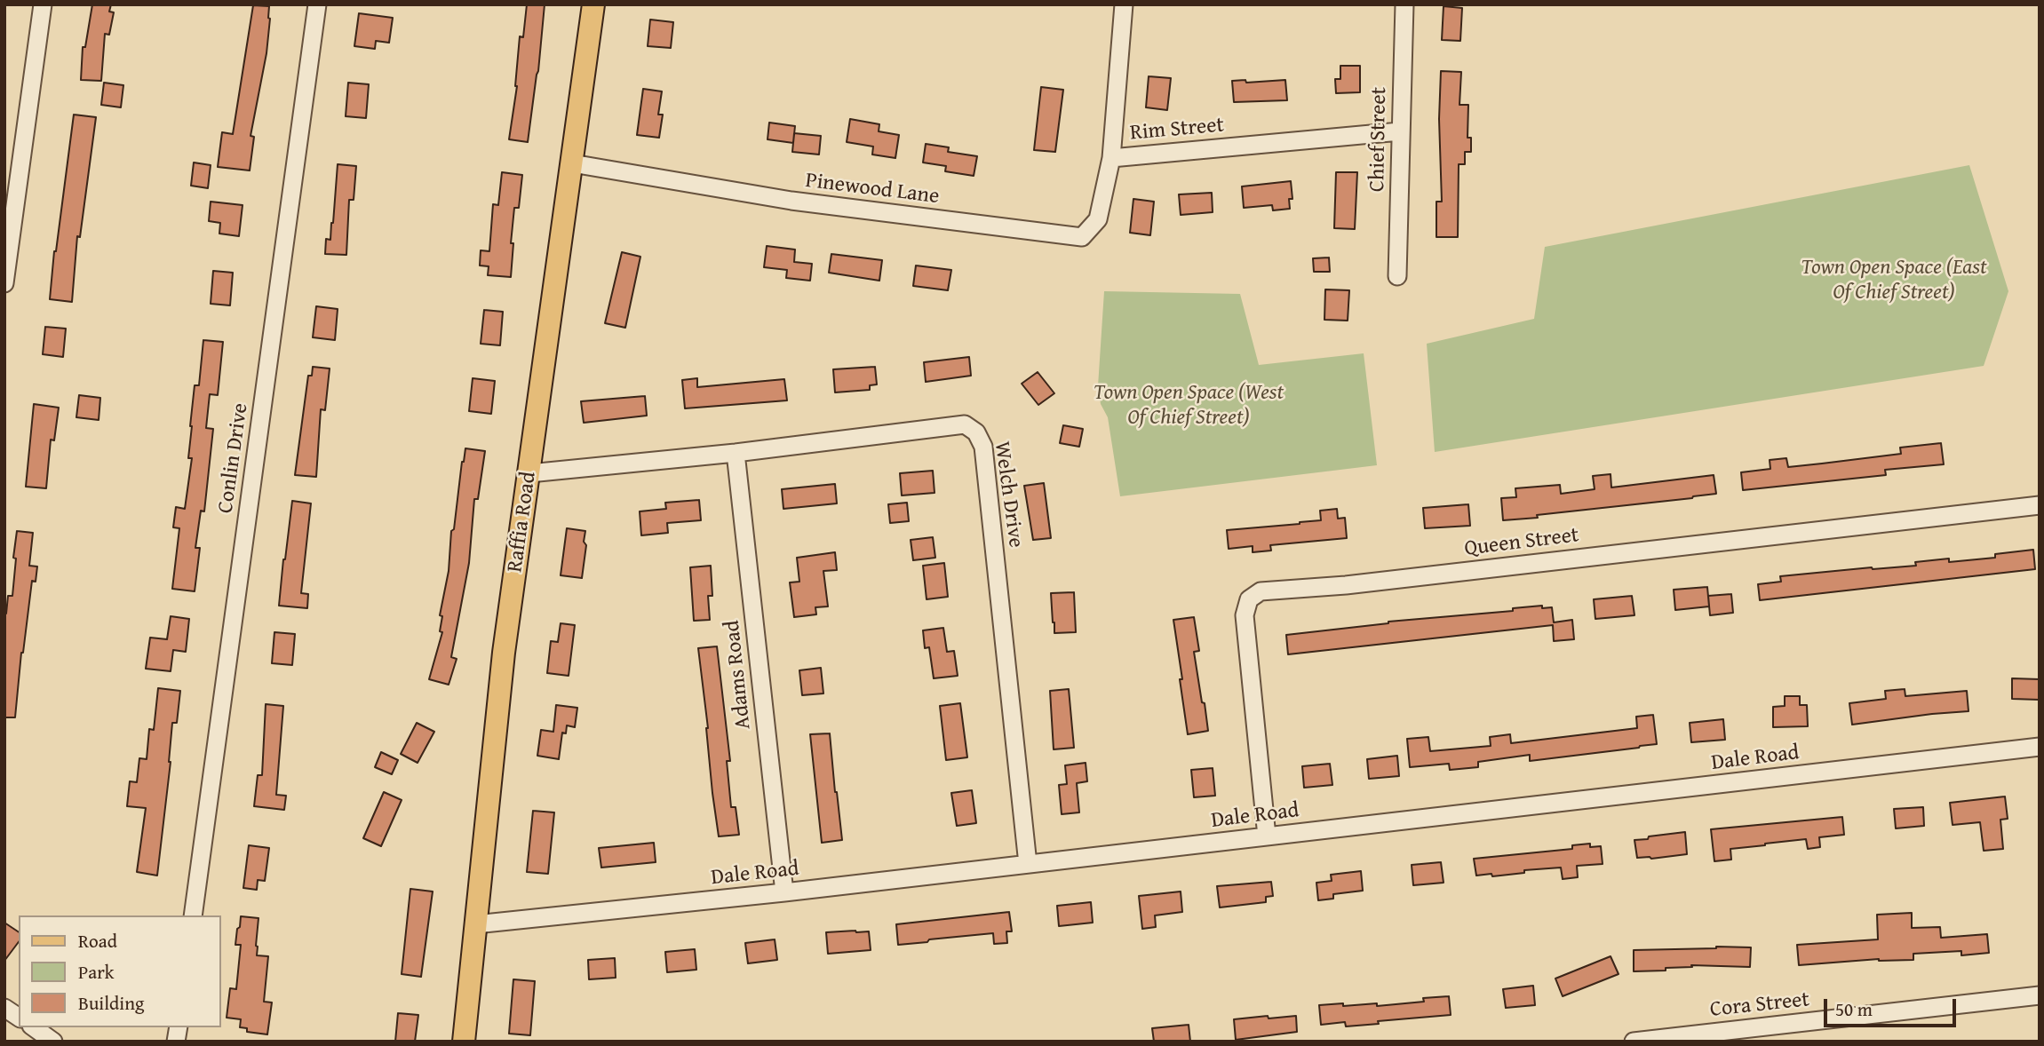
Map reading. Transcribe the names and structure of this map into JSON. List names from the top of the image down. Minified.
{"streets":{"main road":["Raffia Road"],"street":["Rim Street","Chief Street","Pinewood Lane","Conlin Drive","Welch Drive","Queen Street","Adams Road","Dale Road","Cora Street"]},"crossings":[["Rim Street","Chief Street"],["Rim Street","Pinewood Lane"],["Pinewood Lane","Raffia Road"],["Welch Drive","Raffia Road"],["Welch Drive","Adams Road"],["Welch Drive","Dale Road"],["Raffia Road","Dale Road"],["Queen Street","Dale Road"],["Adams Road","Dale Road"]],"parks":["Town Open Space (East Of Chief Street)","Town Open Space (West Of Chief Street)"],"legend":["Road","Park","Building"],"scale_bar":"50 m"}
